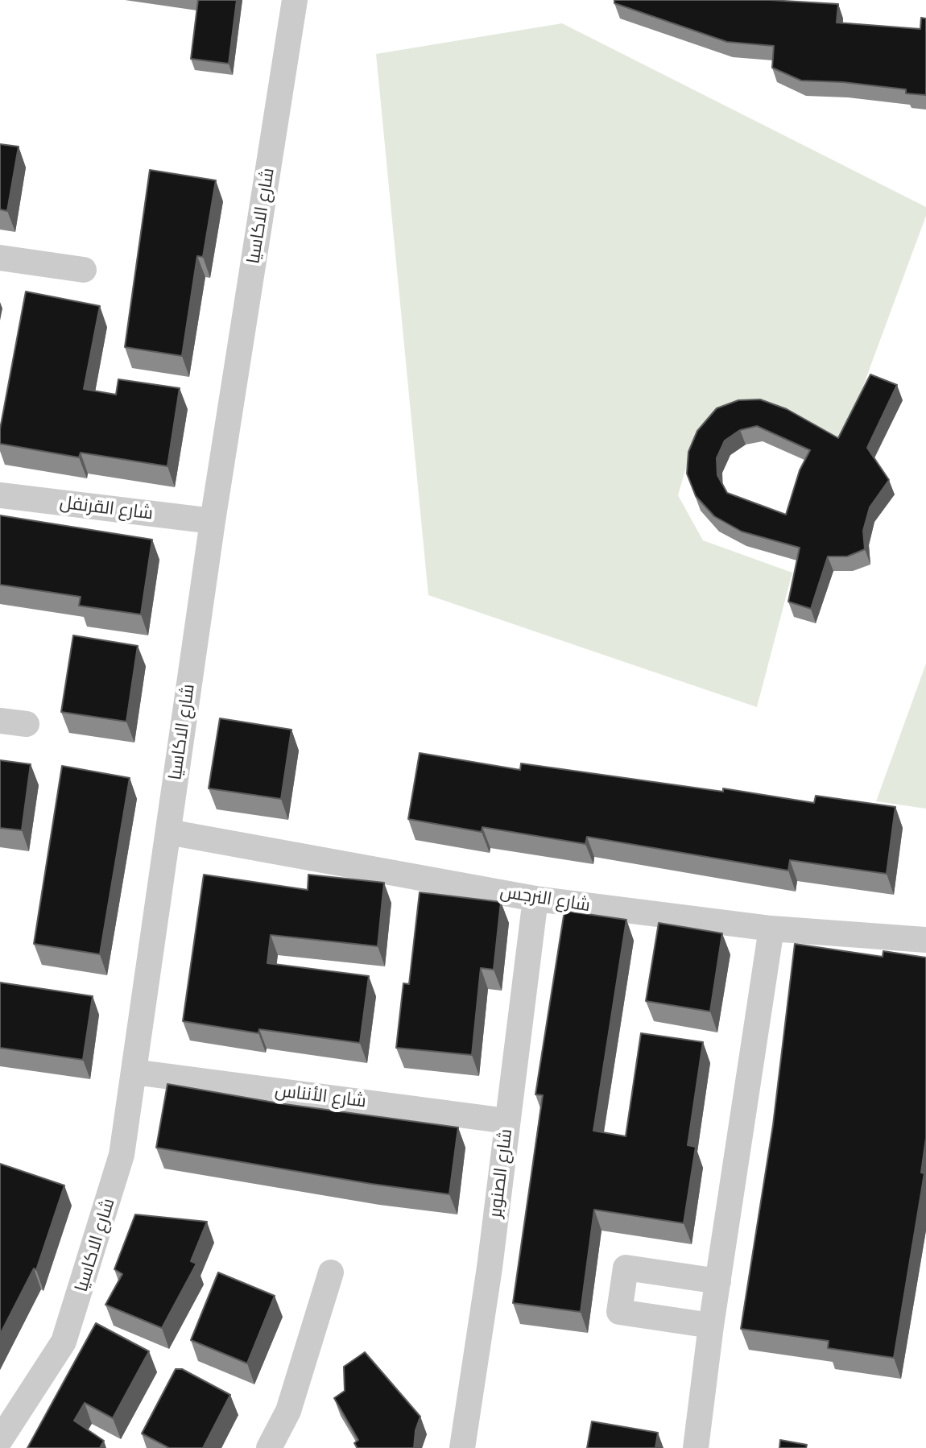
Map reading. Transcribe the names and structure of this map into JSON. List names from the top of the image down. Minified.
{"streets":{"street":["شارع الاكاسيا","شارع القرنفل","شارع النرجس","شارع الأنناس","شارع الصنوبر"]},"crossings":[["شارع الاكاسيا","شارع القرنفل"],["شارع الاكاسيا","شارع النرجس"],["شارع الاكاسيا","شارع الأنناس"],["شارع النرجس","شارع الصنوبر"],["شارع الأنناس","شارع الصنوبر"]]}
